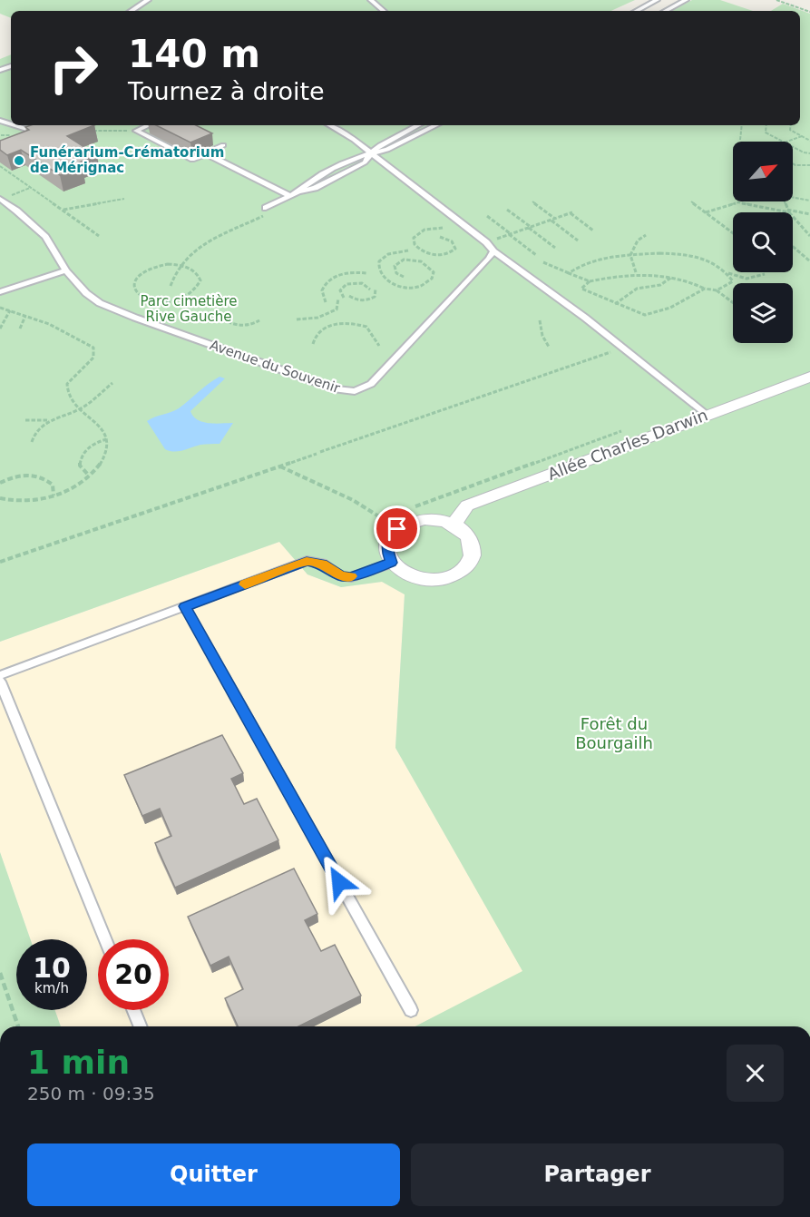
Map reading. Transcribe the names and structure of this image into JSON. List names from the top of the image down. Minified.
{"streets":{"street":["Allée Charles Darwin"],"lane":["Avenue du Souvenir"]},"parks":["Parc cimetière Rive Gauche","Forêt du Bourgailh"],"places":["Funérarium-Crématorium de Mérignac"],"north":"top right","page":{"turn":["140 m","Tournez à droite"],"speed":"10 km/h","limit":"20","heading":["1 min","250 m · 09:35"],"buttons":["Quitter","Partager"]}}
